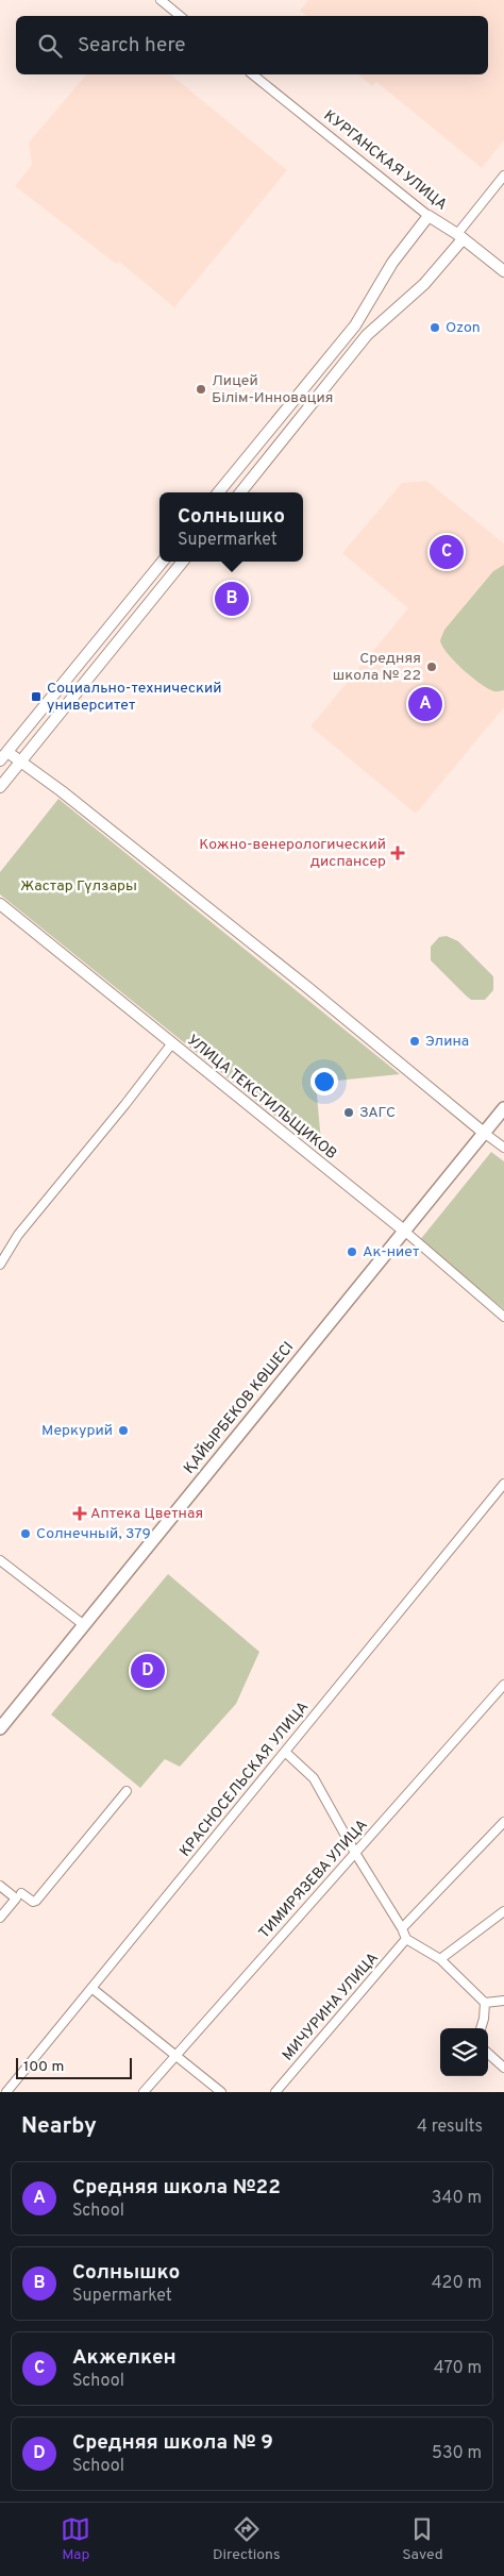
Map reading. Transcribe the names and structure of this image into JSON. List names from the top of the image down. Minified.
{"streets":{"main road":["ҚАЙЫРБЕКОВ КӨШЕСІ"],"street":["КУРГАНСКАЯ УЛИЦА","УЛИЦА ТЕКСТИЛЬЩИКОВ","КРАСНОСЕЛЬСКАЯ УЛИЦА","ТИМИРЯЗЕВА УЛИЦА","МИЧУРИНА УЛИЦА"]},"crossings":[["УЛИЦА ТЕКСТИЛЬЩИКОВ","ҚАЙЫРБЕКОВ КӨШЕСІ"]],"parks":["Жастар Гүлзары"],"places":{"other":["Ozon","Лицей Білім-Инновация","Средняя школа № 22","Элина","ЗАГС","Ак-ниет","Меркурий","Солнечный, 379"],"transit":["Социально-технический университет"],"health":["Кожно-венерологический диспансер","Аптека Цветная"]},"scale_bar":"100 m","page":{"search":"Search here","popup":["Солнышко","Supermarket"],"pins":["C","B","A","D"],"scale":"100 m","heading":["Nearby","4 results"],"list":[{"mark":"A","name":"Средняя школа №22","note":"School","value":"340 m"},{"mark":"B","name":"Солнышко","note":"Supermarket","value":"420 m"},{"mark":"C","name":"Акжелкен","note":"School","value":"470 m"},{"mark":"D","name":"Средняя школа № 9","note":"School","value":"530 m"}],"nav":["Map","Directions","Saved"]}}
